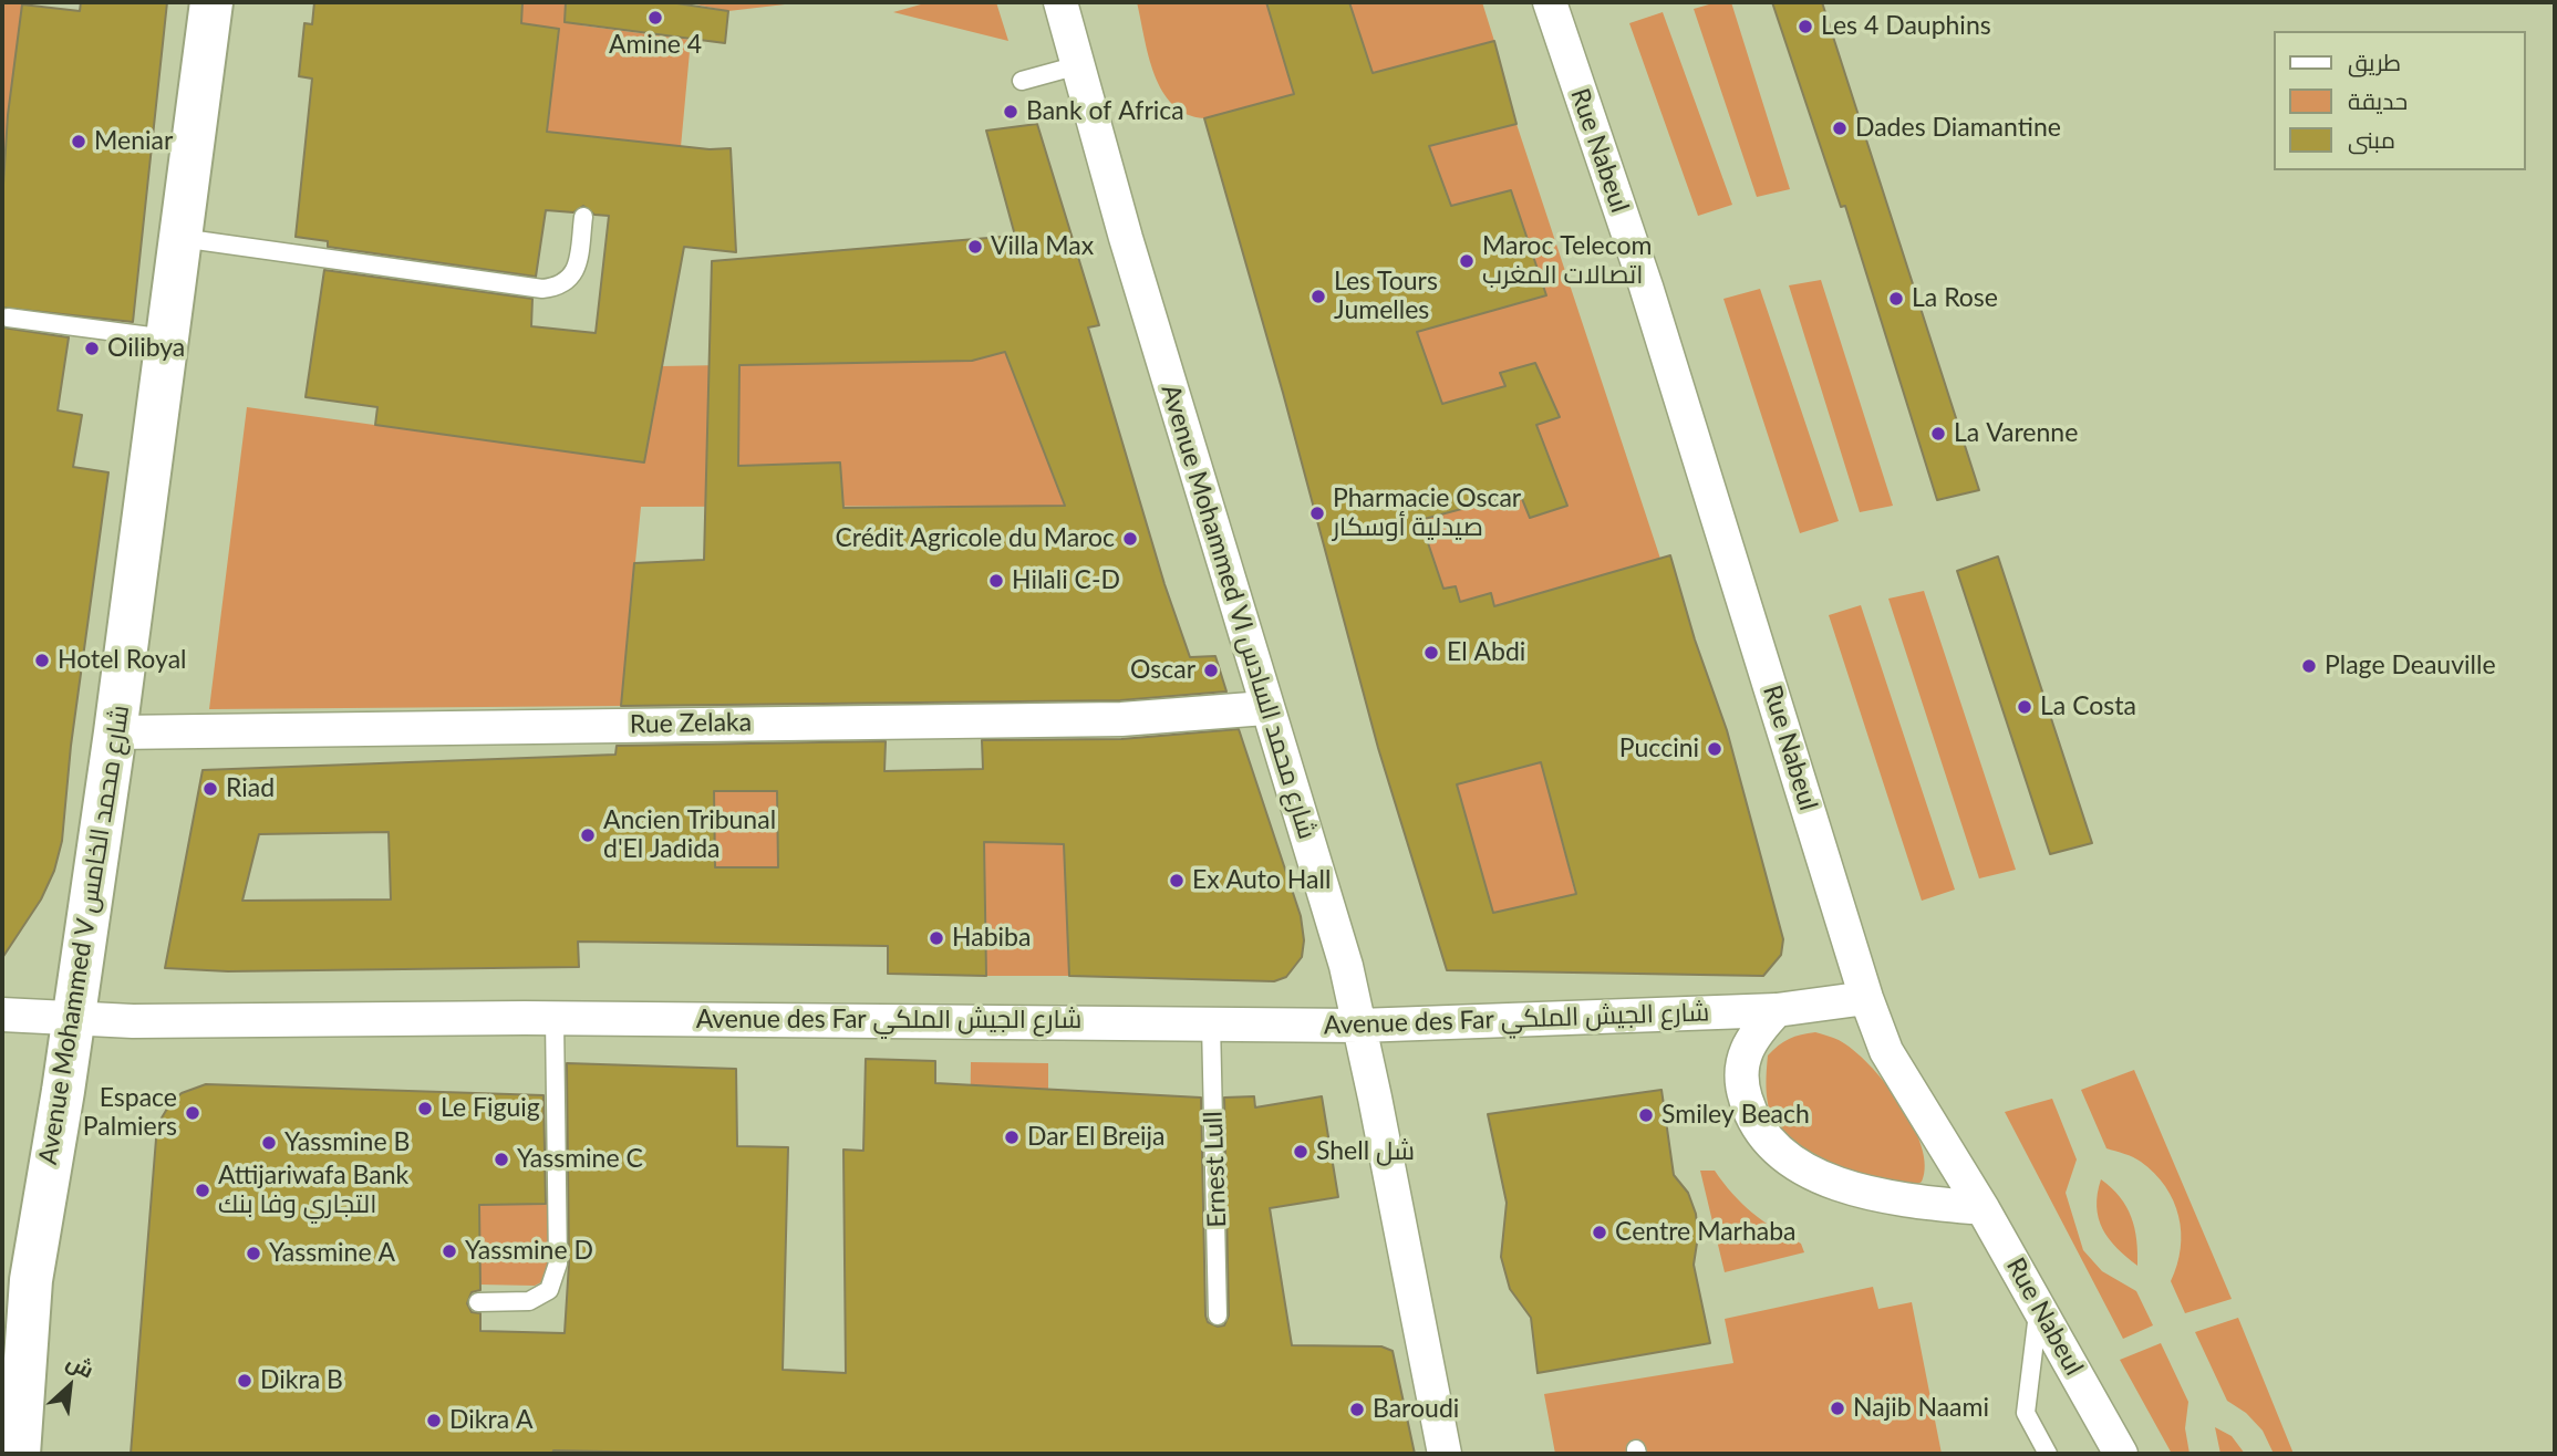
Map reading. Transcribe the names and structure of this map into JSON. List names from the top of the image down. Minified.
{"streets":{"street":["Rue Nabeul","Avenue Mohammed VI شارع محمد السادس","Rue Zelaka","Avenue Mohammed V شارع محمد الخامس","Avenue des Far شارع الجيش الملكي"],"lane":["Ernest Lull"]},"crossings":[["Rue Nabeul","Avenue des Far شارع الجيش الملكي"],["Avenue Mohammed VI شارع محمد السادس","Rue Zelaka"],["Avenue Mohammed VI شارع محمد السادس","Avenue des Far شارع الجيش الملكي"],["Rue Zelaka","Avenue Mohammed V شارع محمد الخامس"],["Avenue Mohammed V شارع محمد الخامس","Avenue des Far شارع الجيش الملكي"],["Avenue des Far شارع الجيش الملكي","Ernest Lull"]],"places":["Amine 4","Les 4 Dauphins","Bank of Africa","Dades Diamantine","Meniar","Villa Max","Maroc Telecom اتصالات المغرب","Les Tours Jumelles","La Rose","Oilibya","La Varenne","Pharmacie Oscar صيدلية أوسكار","Crédit Agricole du Maroc","Hilali C-D","El Abdi","Hotel Royal","Plage Deauville","Oscar","La Costa","Puccini","Riad","Ancien Tribunal d'El Jadida","Ex Auto Hall","Habiba","Le Figuig","Espace Palmiers","Smiley Beach","Dar El Breija","Yassmine B","Shell شل","Yassmine C","Attijariwafa Bank التجاري وفا بنك","Centre Marhaba","Yassmine D","Yassmine A","Dikra B","Najib Naami","Baroudi","Dikra A"],"legend":["طريق","حديقة","مبنى"],"north":"top right"}
